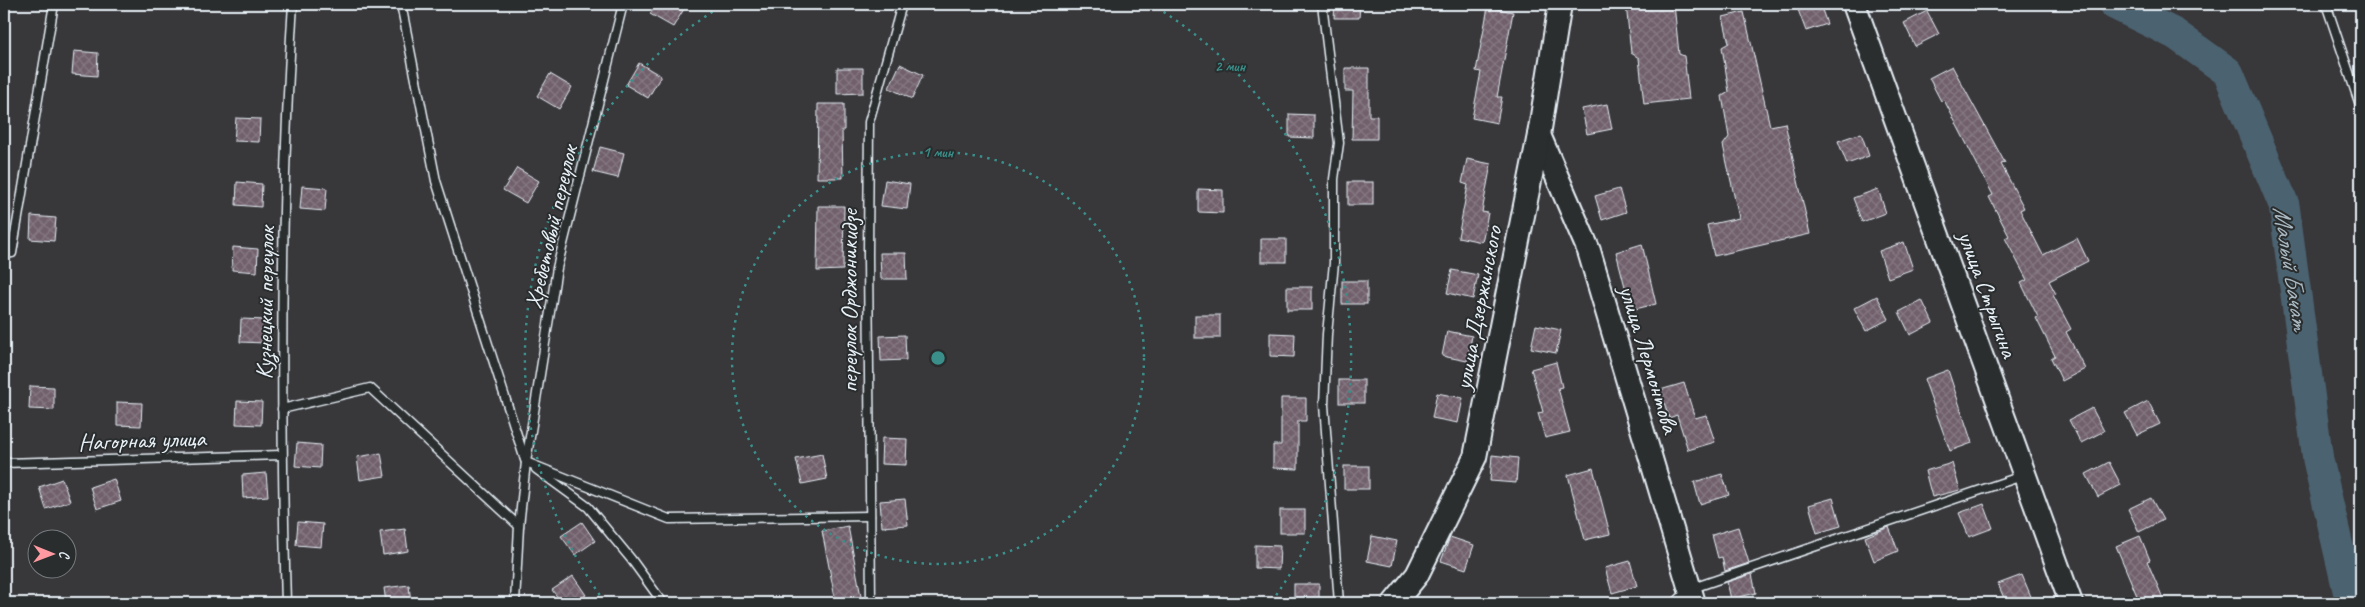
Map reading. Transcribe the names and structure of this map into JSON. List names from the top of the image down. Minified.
{"streets":{"street":["улица Стрыгина","улица Дзержинского","улица Лермонтова"],"lane":["Хребетовый переулок","переулок Орджоникидзе","Кузнецкий переулок","Нагорная улица"]},"crossings":[["Кузнецкий переулок","Нагорная улица"],["улица Дзержинского","улица Лермонтова"]],"water":["Малый Бачат"],"north":"right","rings":["2 мин","1 мин"]}
